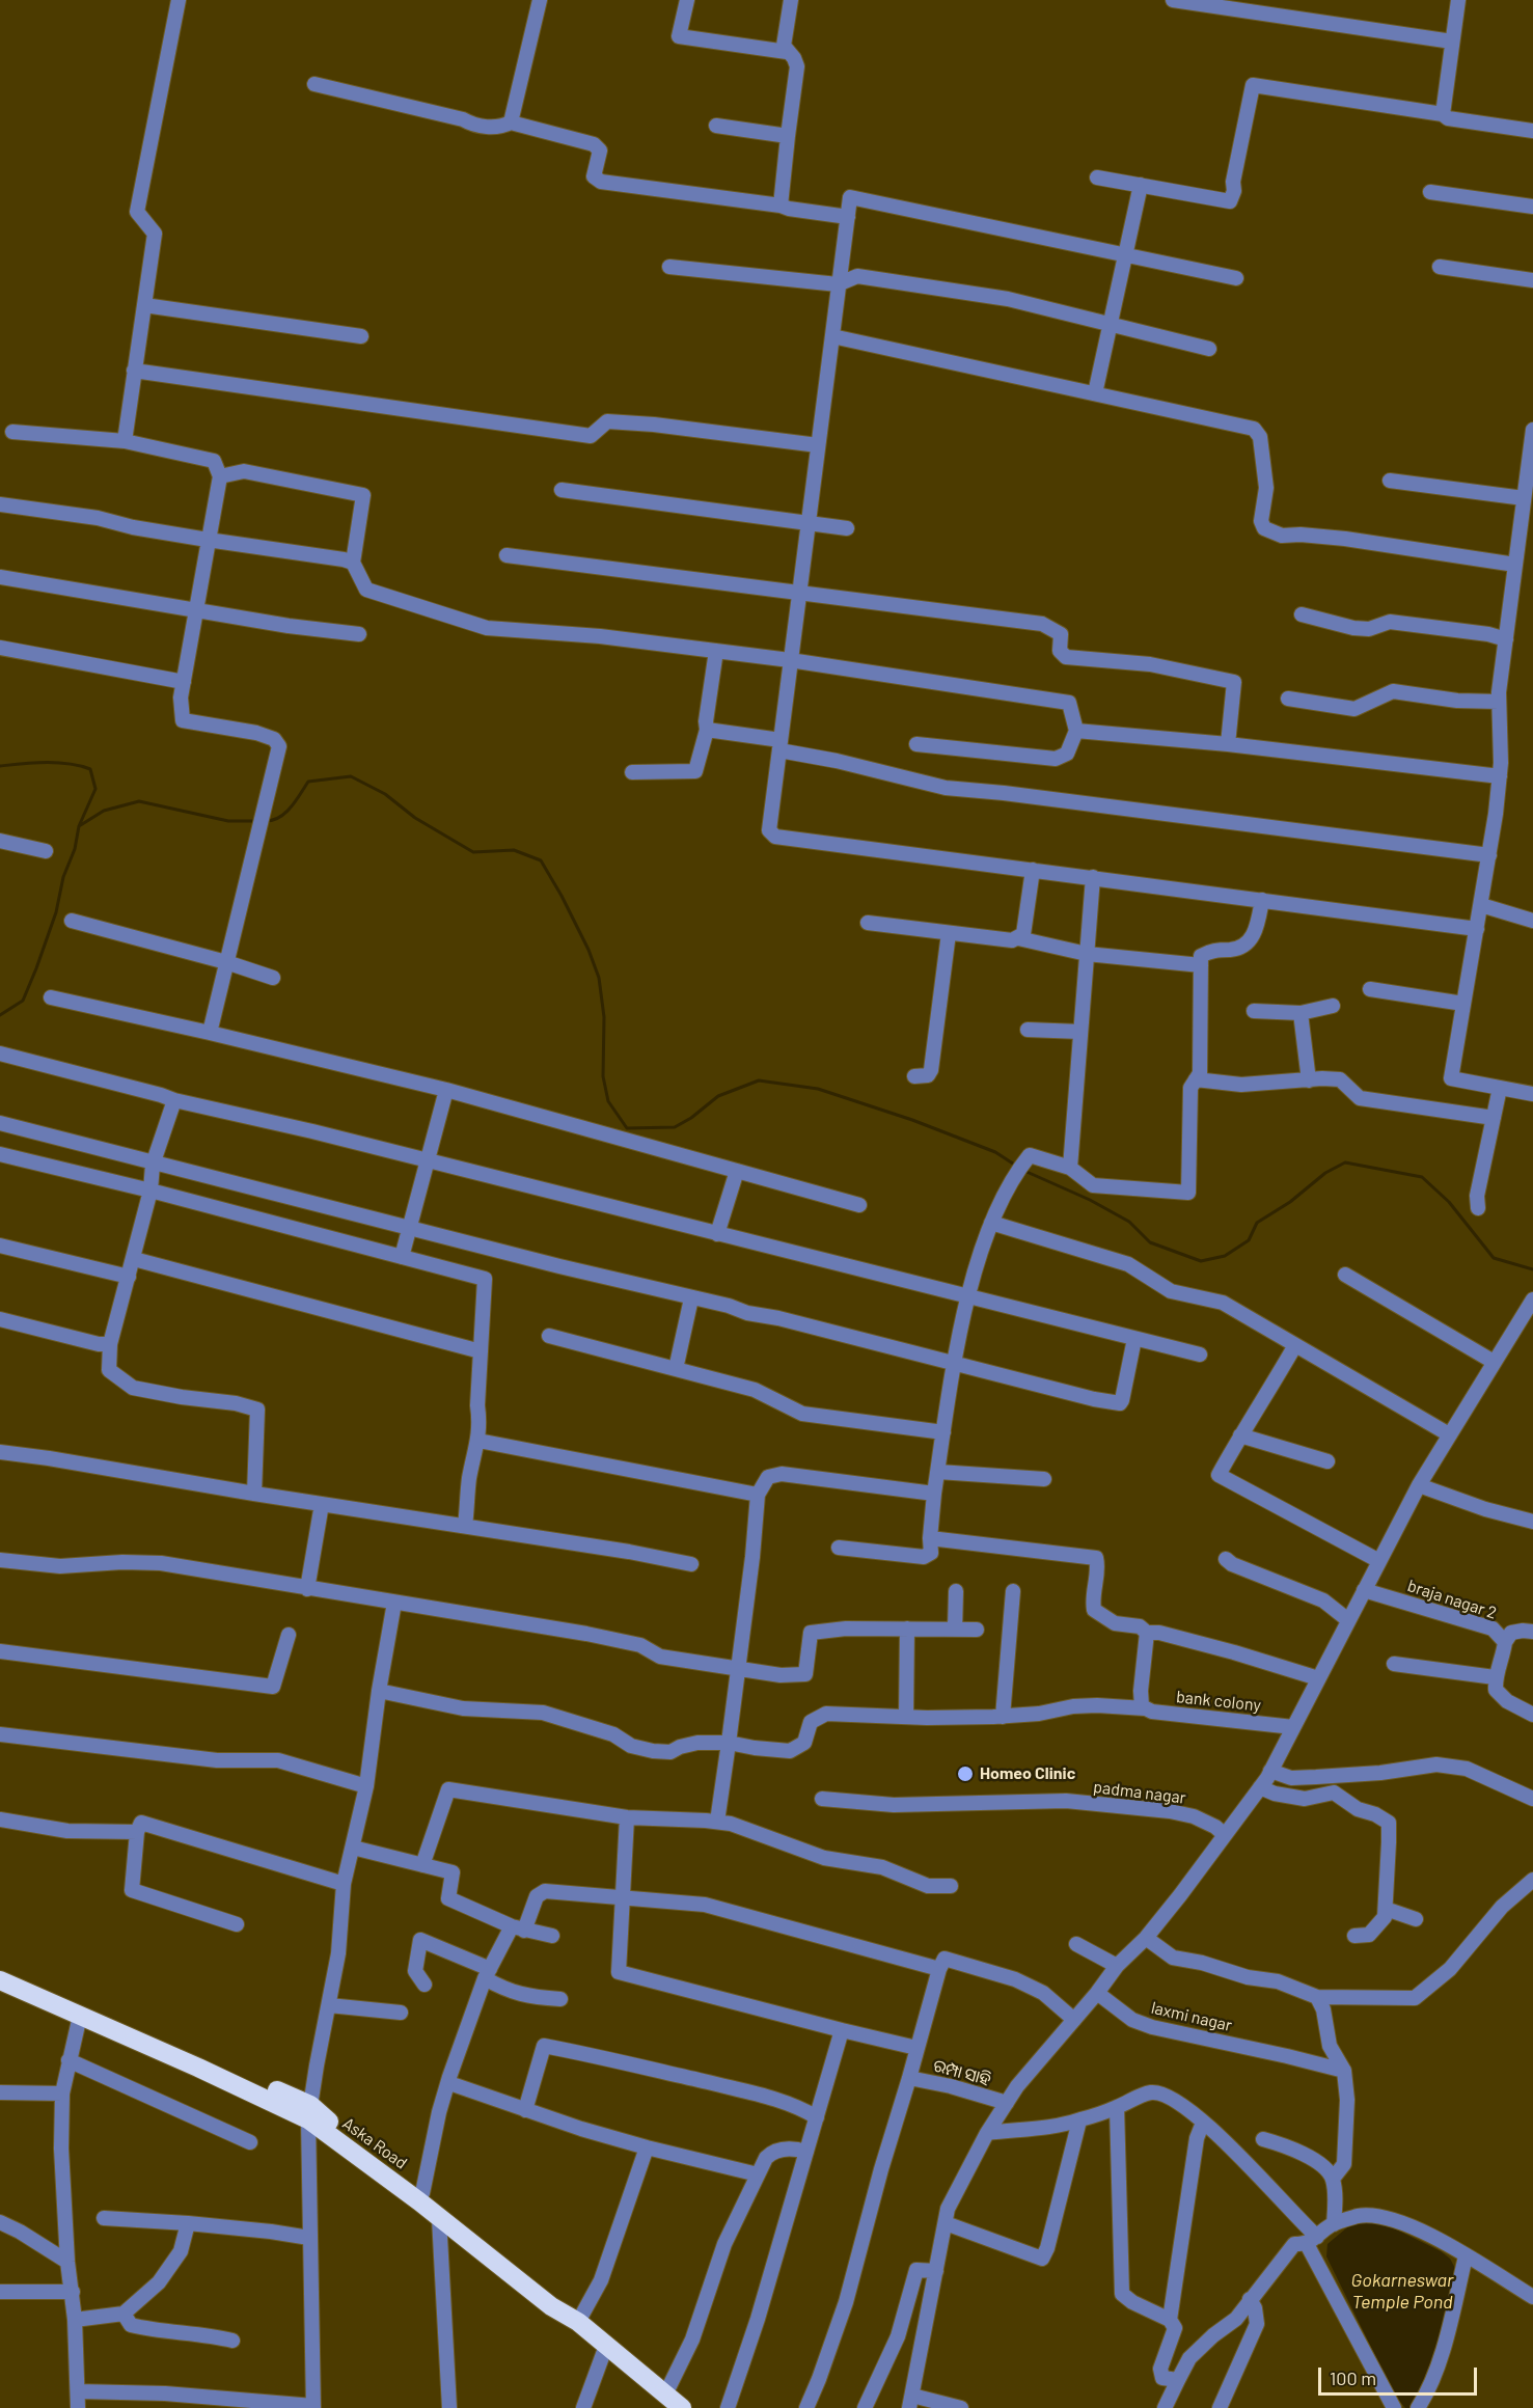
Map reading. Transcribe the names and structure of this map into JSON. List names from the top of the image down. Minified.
{"streets":{"highway":["Aska Road"],"street":["braja nagar 2","bank colony","padma nagar","laxmi nagar","ରମ୍ପା ସାହି"]},"water":["Gokarneswar Temple Pond"],"places":["Homeo Clinic"],"scale_bar":"100 m"}
